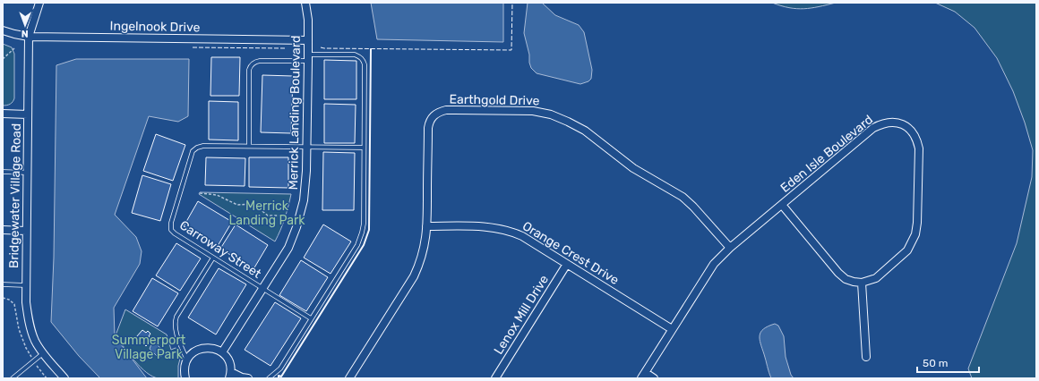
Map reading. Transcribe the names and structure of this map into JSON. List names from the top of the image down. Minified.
{"streets":{"street":["Ingelnook Drive","Earthgold Drive","Merrick Landing Boulevard","Eden Isle Boulevard","Bridgewater Village Road","Orange Crest Drive","Lenox Mill Drive"],"lane":["Carroway Street"]},"crossings":[["Ingelnook Drive","Merrick Landing Boulevard"],["Ingelnook Drive","Bridgewater Village Road"],["Earthgold Drive","Eden Isle Boulevard"],["Earthgold Drive","Orange Crest Drive"],["Merrick Landing Boulevard","Carroway Street"],["Eden Isle Boulevard","Orange Crest Drive"],["Orange Crest Drive","Lenox Mill Drive"]],"parks":["Merrick Landing Park","Summerport Village Park"],"scale_bar":"50 m","north":"bottom"}
